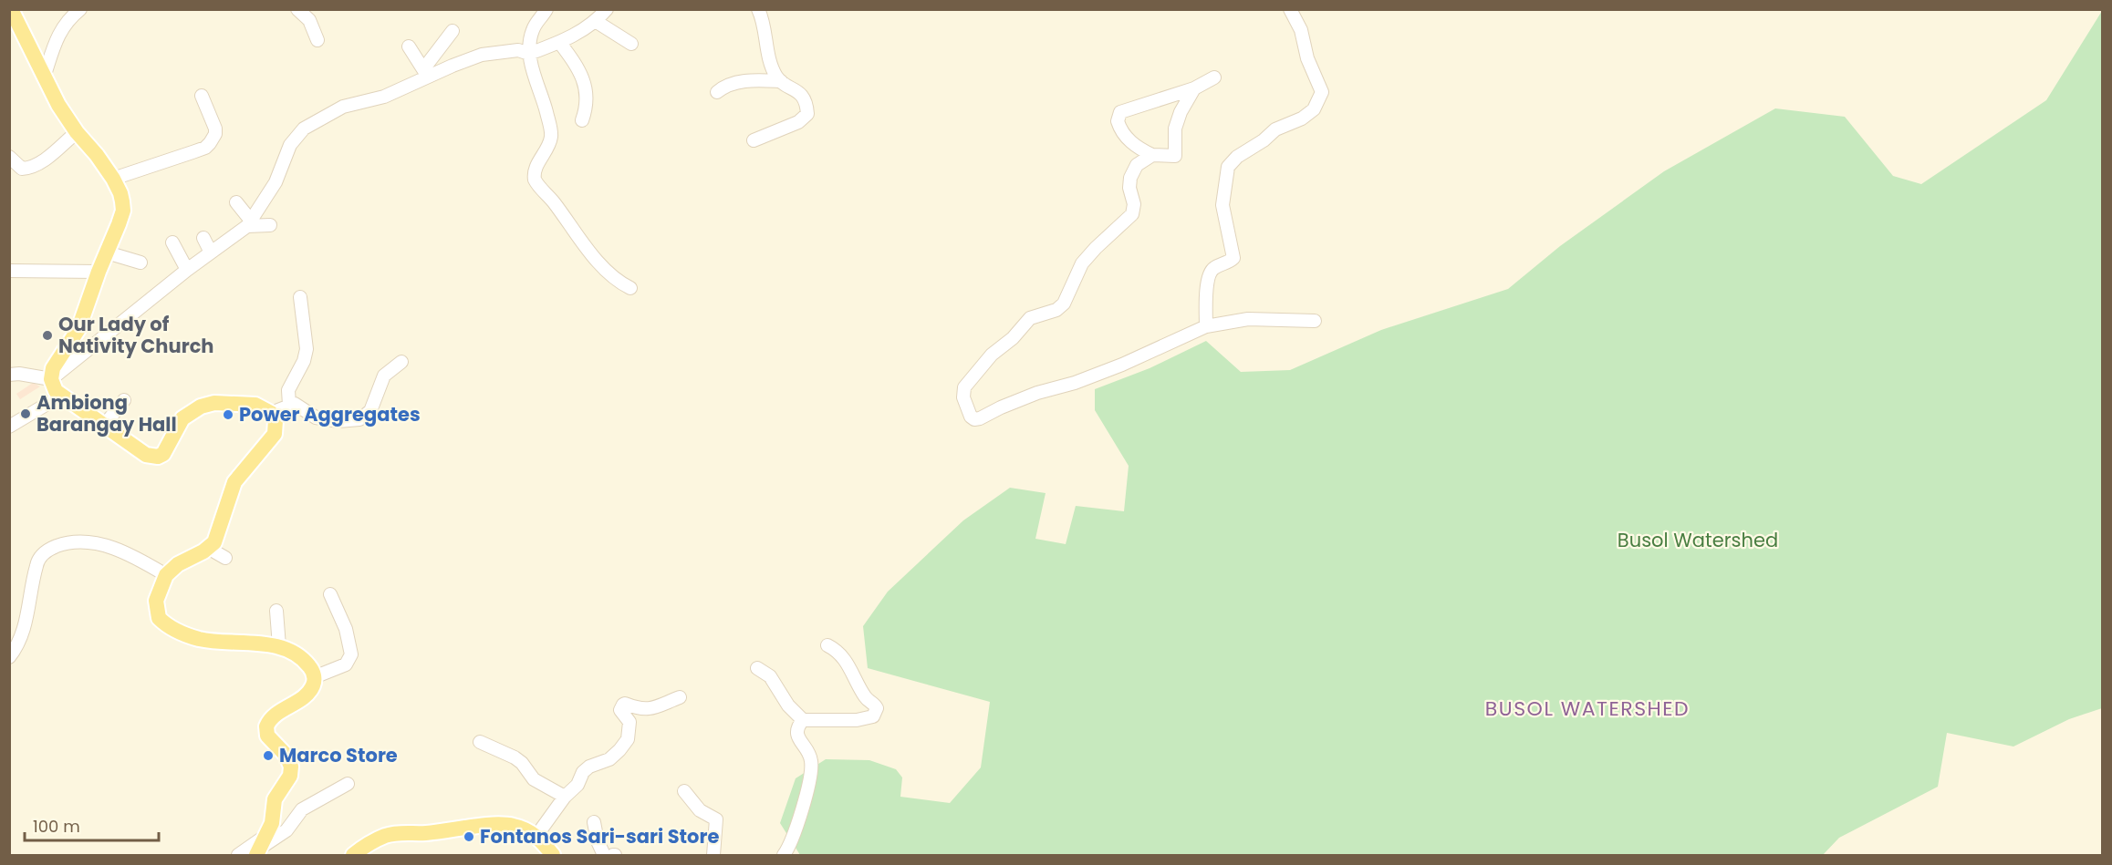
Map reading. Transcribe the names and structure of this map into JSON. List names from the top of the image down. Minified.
{"districts":["BUSOL WATERSHED"],"parks":["Busol Watershed"],"places":["Our Lady of Nativity Church","Ambiong Barangay Hall","Power Aggregates","Marco Store","Fontanos Sari-sari Store"],"scale_bar":"100 m"}
